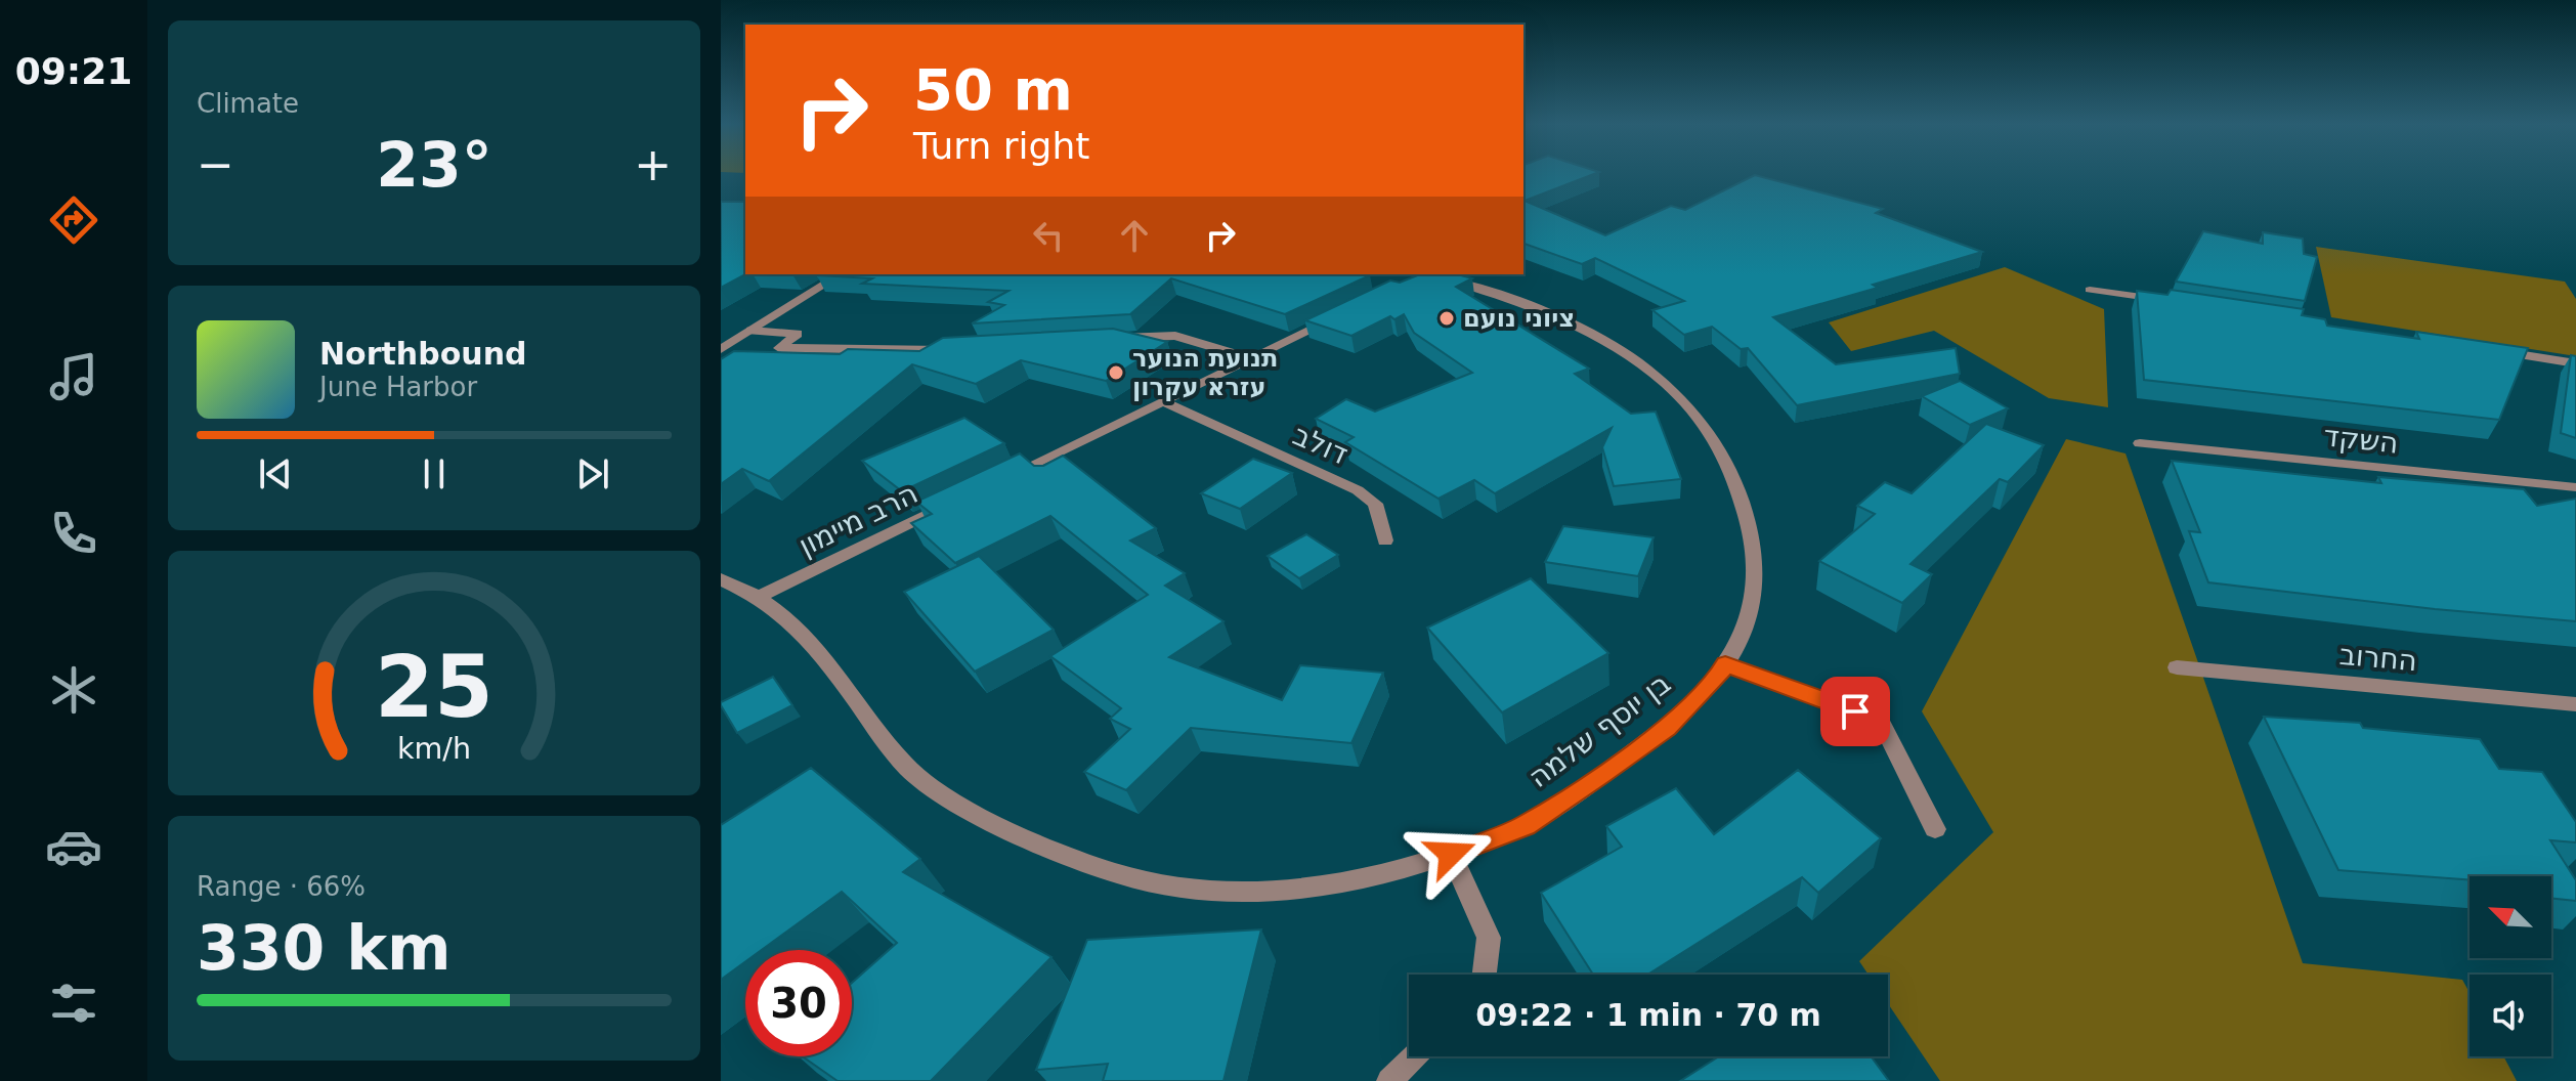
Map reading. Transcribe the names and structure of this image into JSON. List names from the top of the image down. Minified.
{"streets":{"street":["השקד","דולב","הרב מיימון","החרוב","בן יוסף שלמה"]},"crossings":[["הרב מיימון","בן יוסף שלמה"]],"places":["ציוני נועם","תנועת הנוער עזרא עקרון"],"north":"top left","page":{"tabs":"09:21","tile":["Climate",["Range · 66%","330 km"]],"turn":["50 m","Turn right"],"heat":["−","23°","+"],"song":["Northbound","June Harbor"],"limit":"30","trip":"09:22 · 1 min · 70 m","gauge":["25","km/h"]}}
